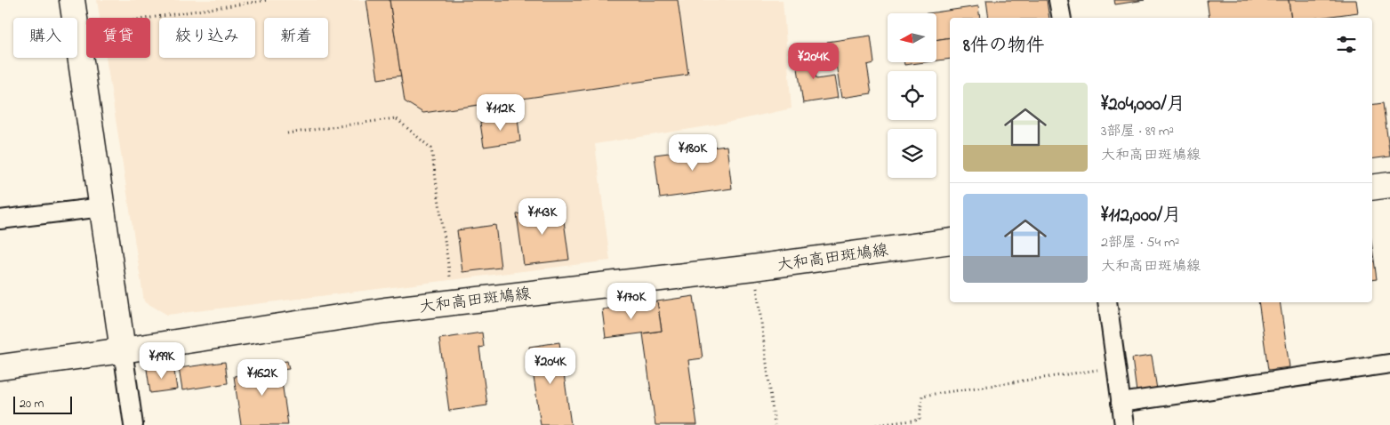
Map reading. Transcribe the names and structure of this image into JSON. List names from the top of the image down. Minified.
{"streets":{"main road":["大和高田斑鳩線"]},"scale_bar":"20 m","north":"left","page":{"chip":["購入","賃貸","絞り込み","新着"],"heading":"8件の物件","price":["¥204K","¥112K","¥180K","¥143K","¥170K","¥199K","¥204K","¥162K"],"list":[{"name":"¥204,000/月","note":"3部屋 · 89 m² · 大和高田斑鳩線"},{"name":"¥112,000/月","note":"2部屋 · 54 m² · 大和高田斑鳩線"}],"scale":"20 m"}}
